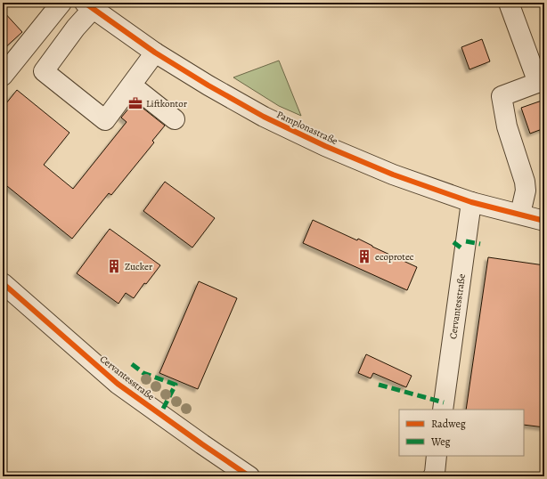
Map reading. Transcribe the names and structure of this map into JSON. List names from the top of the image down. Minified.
{"streets":{"street":["Pamplonastraße","Cervantesstraße"]},"crossings":[["Pamplonastraße","Cervantesstraße"]],"places":{"office":["Liftkontor"],"building":["ecoprotec","Zucker"]},"legend":["Radweg","Weg"]}
